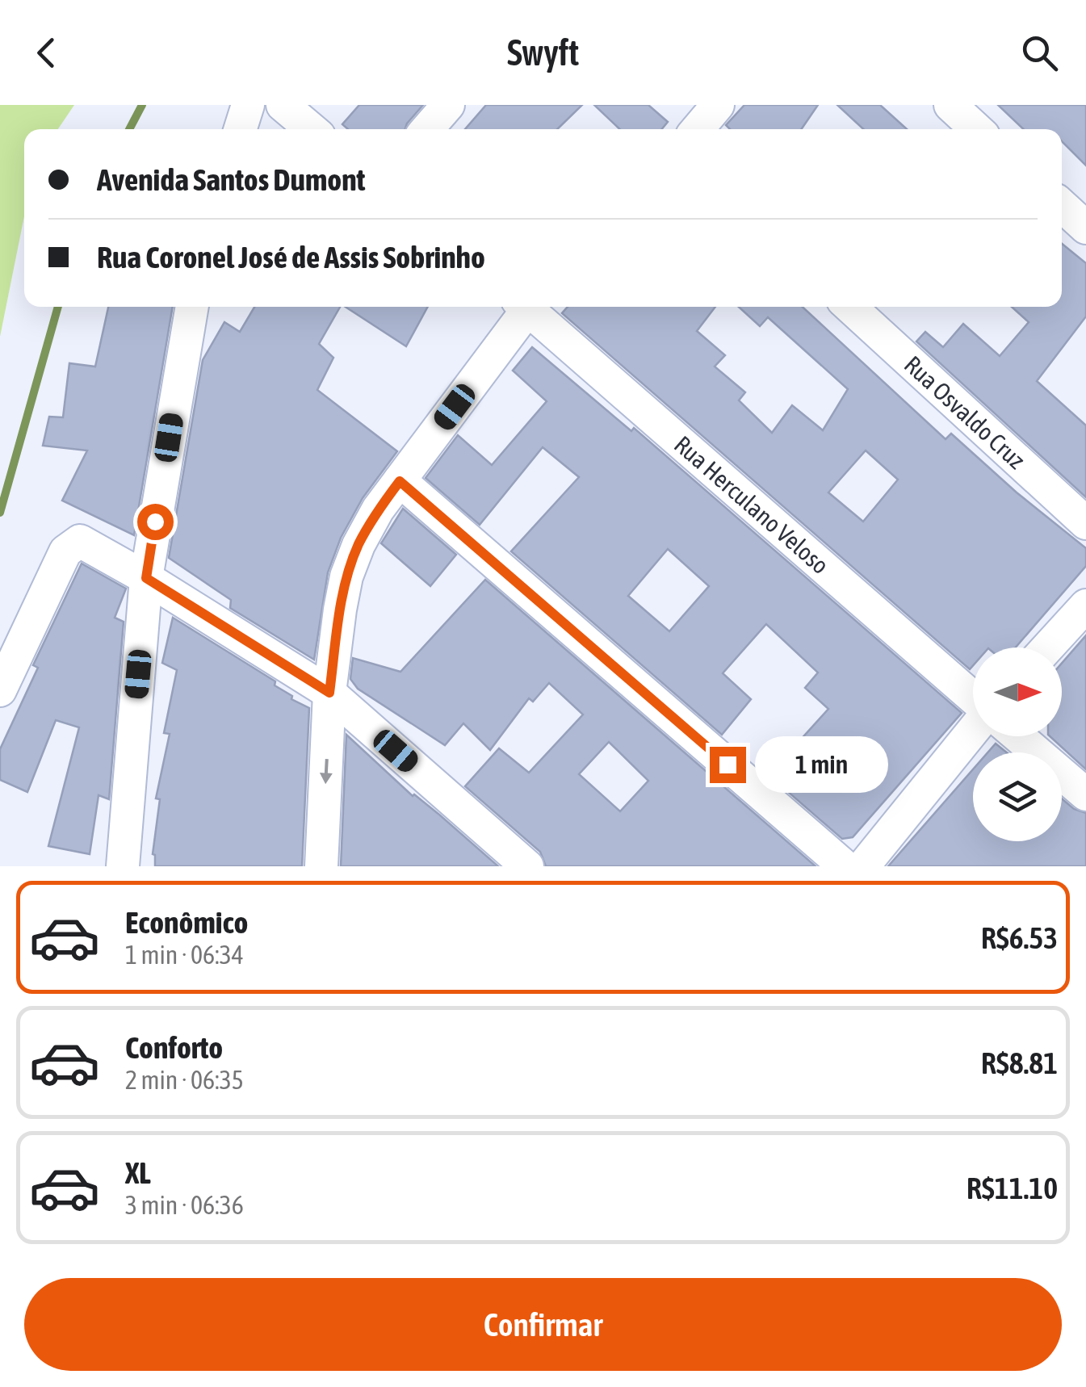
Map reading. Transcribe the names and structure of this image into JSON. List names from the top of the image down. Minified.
{"streets":{"street":["Rua Osvaldo Cruz","Rua Herculano Veloso"]},"north":"right","page":{"header":"Swyft","banner":["Avenida Santos Dumont","Rua Coronel José de Assis Sobrinho"],"bubble":"1 min","list":[{"name":"Econômico","note":"1 min · 06:34","value":"R$6.53"},{"name":"Conforto","note":"2 min · 06:35","value":"R$8.81"},{"name":"XL","note":"3 min · 06:36","value":"R$11.10"}],"buttons":"Confirmar"}}
